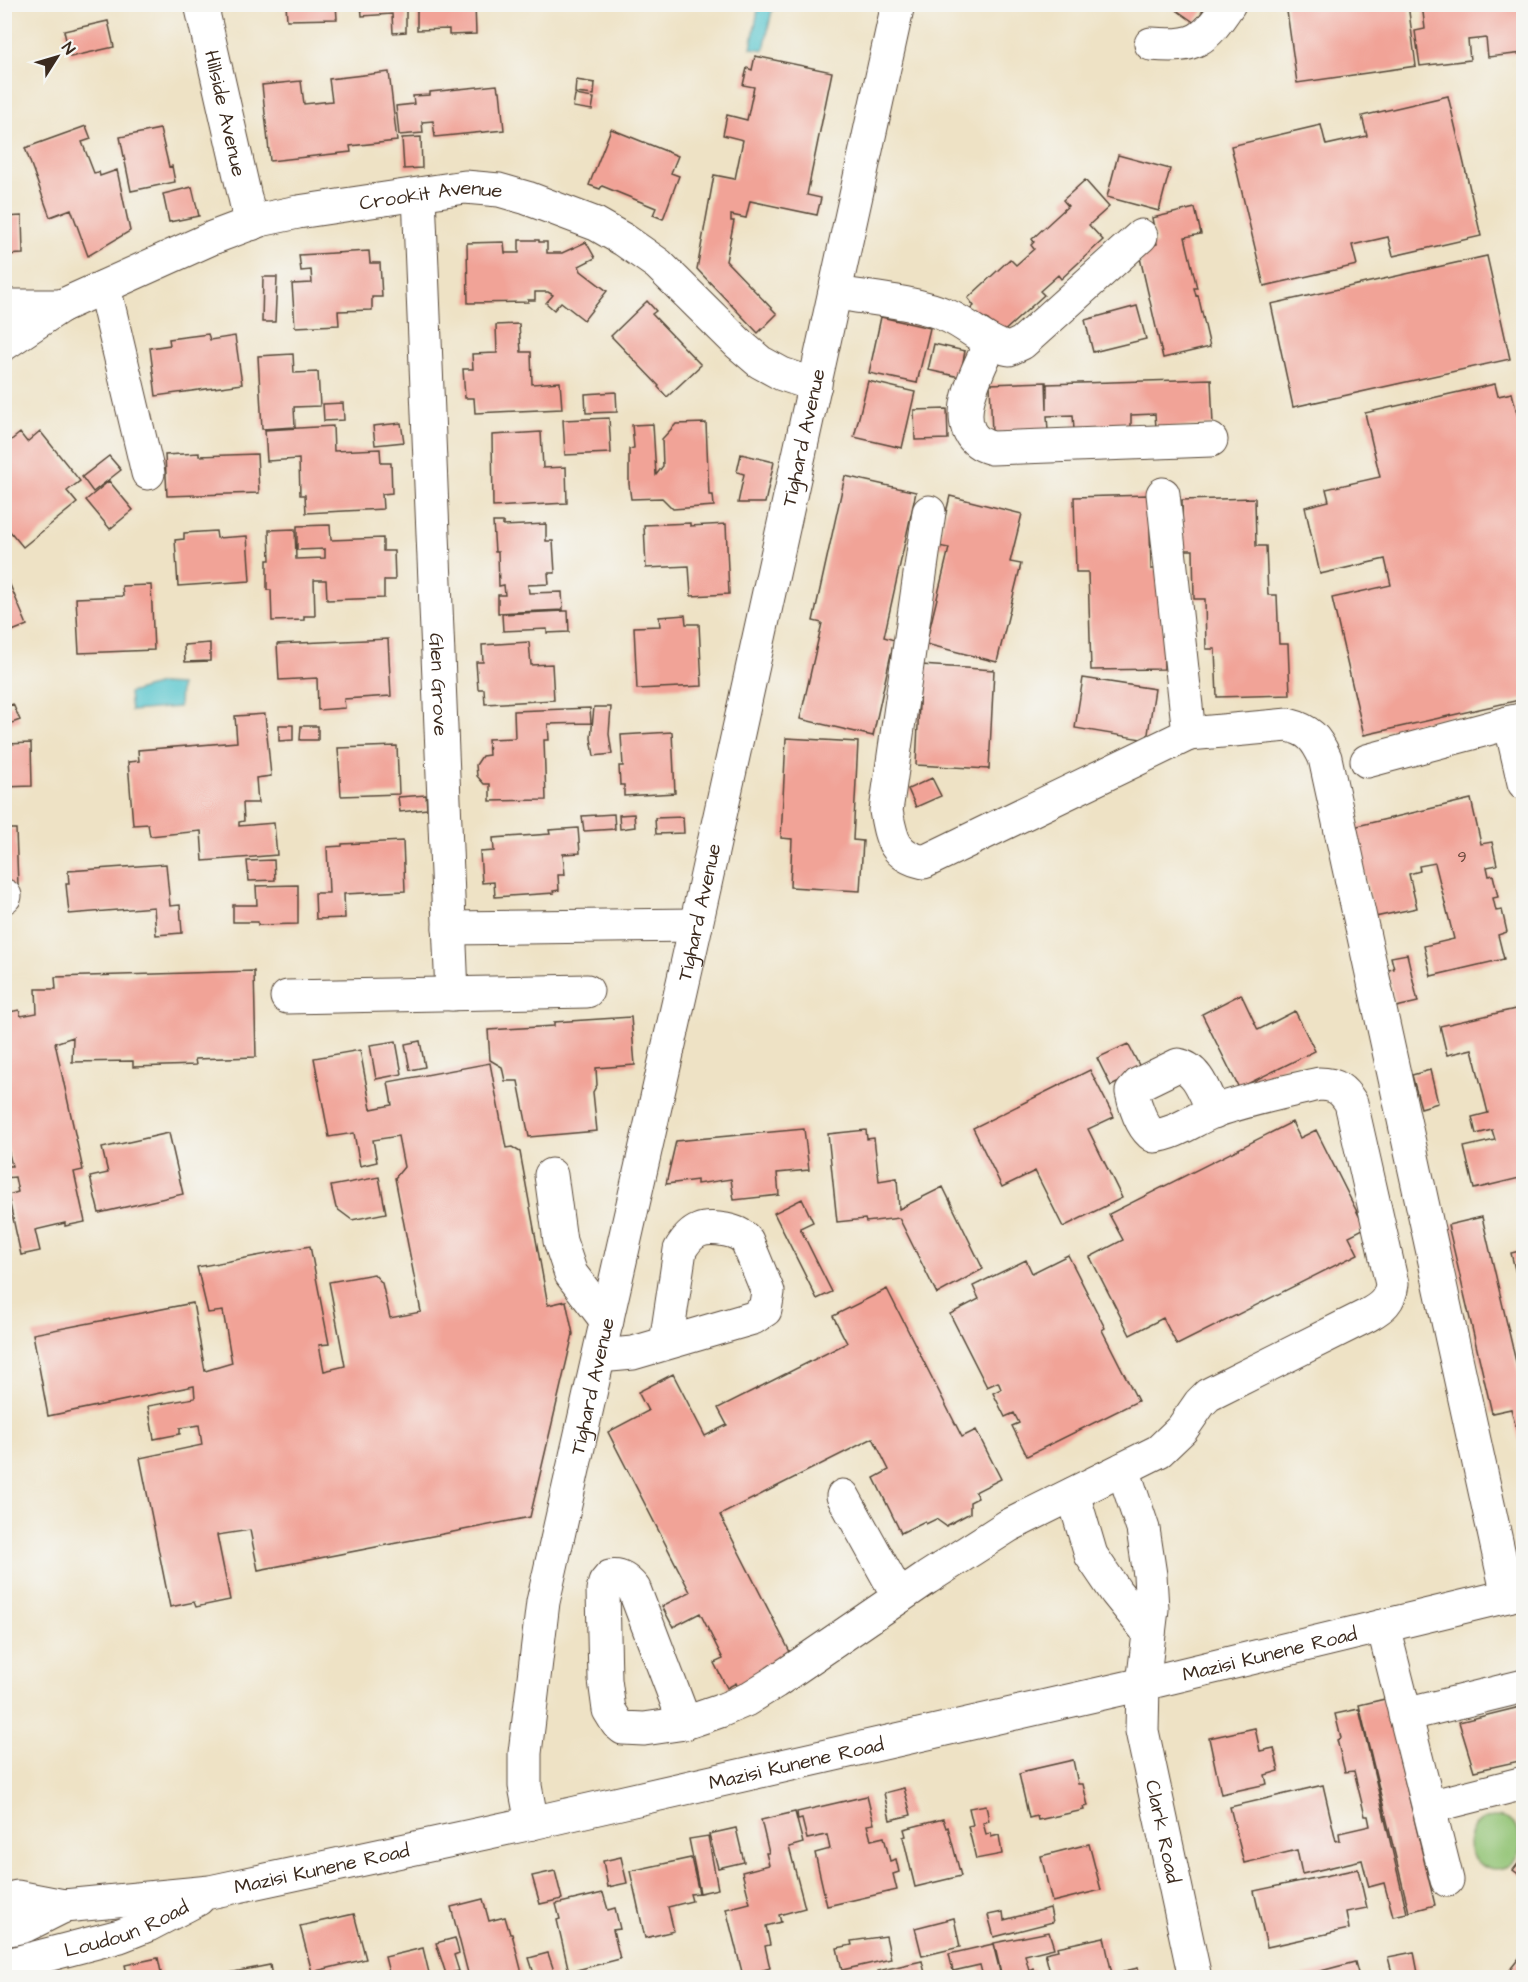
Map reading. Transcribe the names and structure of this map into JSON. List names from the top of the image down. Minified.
{"streets":{"street":["Hillside Avenue","Crookit Avenue","Tighard Avenue","Glen Grove","Mazisi Kunene Road","Clark Road","Loudoun Road"]},"crossings":[["Hillside Avenue","Crookit Avenue"],["Crookit Avenue","Tighard Avenue"],["Crookit Avenue","Glen Grove"],["Tighard Avenue","Mazisi Kunene Road"],["Mazisi Kunene Road","Clark Road"],["Mazisi Kunene Road","Loudoun Road"]],"house_numbers":["9"],"north":"top right"}
